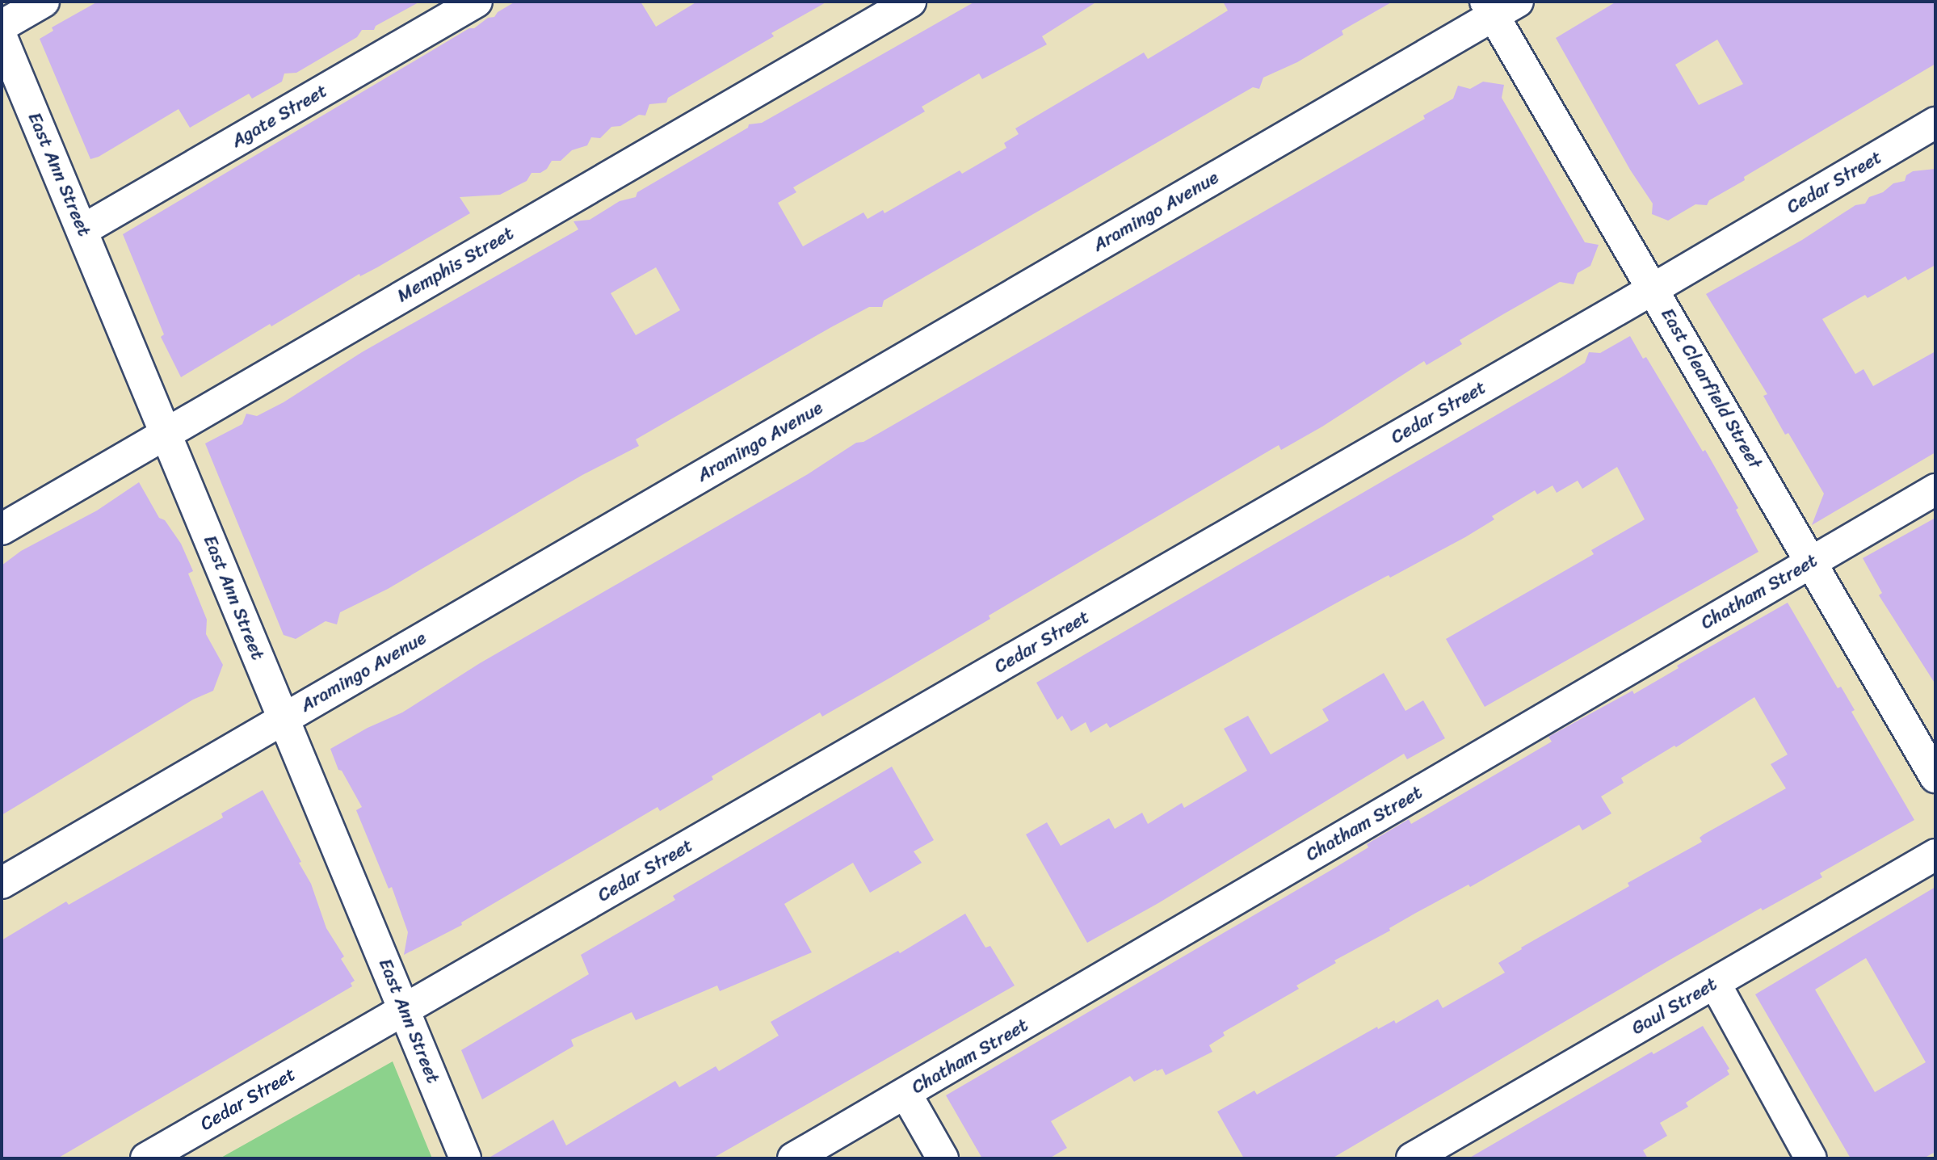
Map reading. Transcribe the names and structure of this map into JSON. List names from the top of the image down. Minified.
{"streets":{"street":["Agate Street","East Ann Street","Cedar Street","Aramingo Avenue","Memphis Street","East Clearfield Street","Chatham Street","Gaul Street"]},"crossings":[["Agate Street","East Ann Street"],["East Ann Street","Cedar Street"],["East Ann Street","Aramingo Avenue"],["East Ann Street","Memphis Street"],["Cedar Street","East Clearfield Street"],["Aramingo Avenue","East Clearfield Street"],["East Clearfield Street","Chatham Street"]]}
